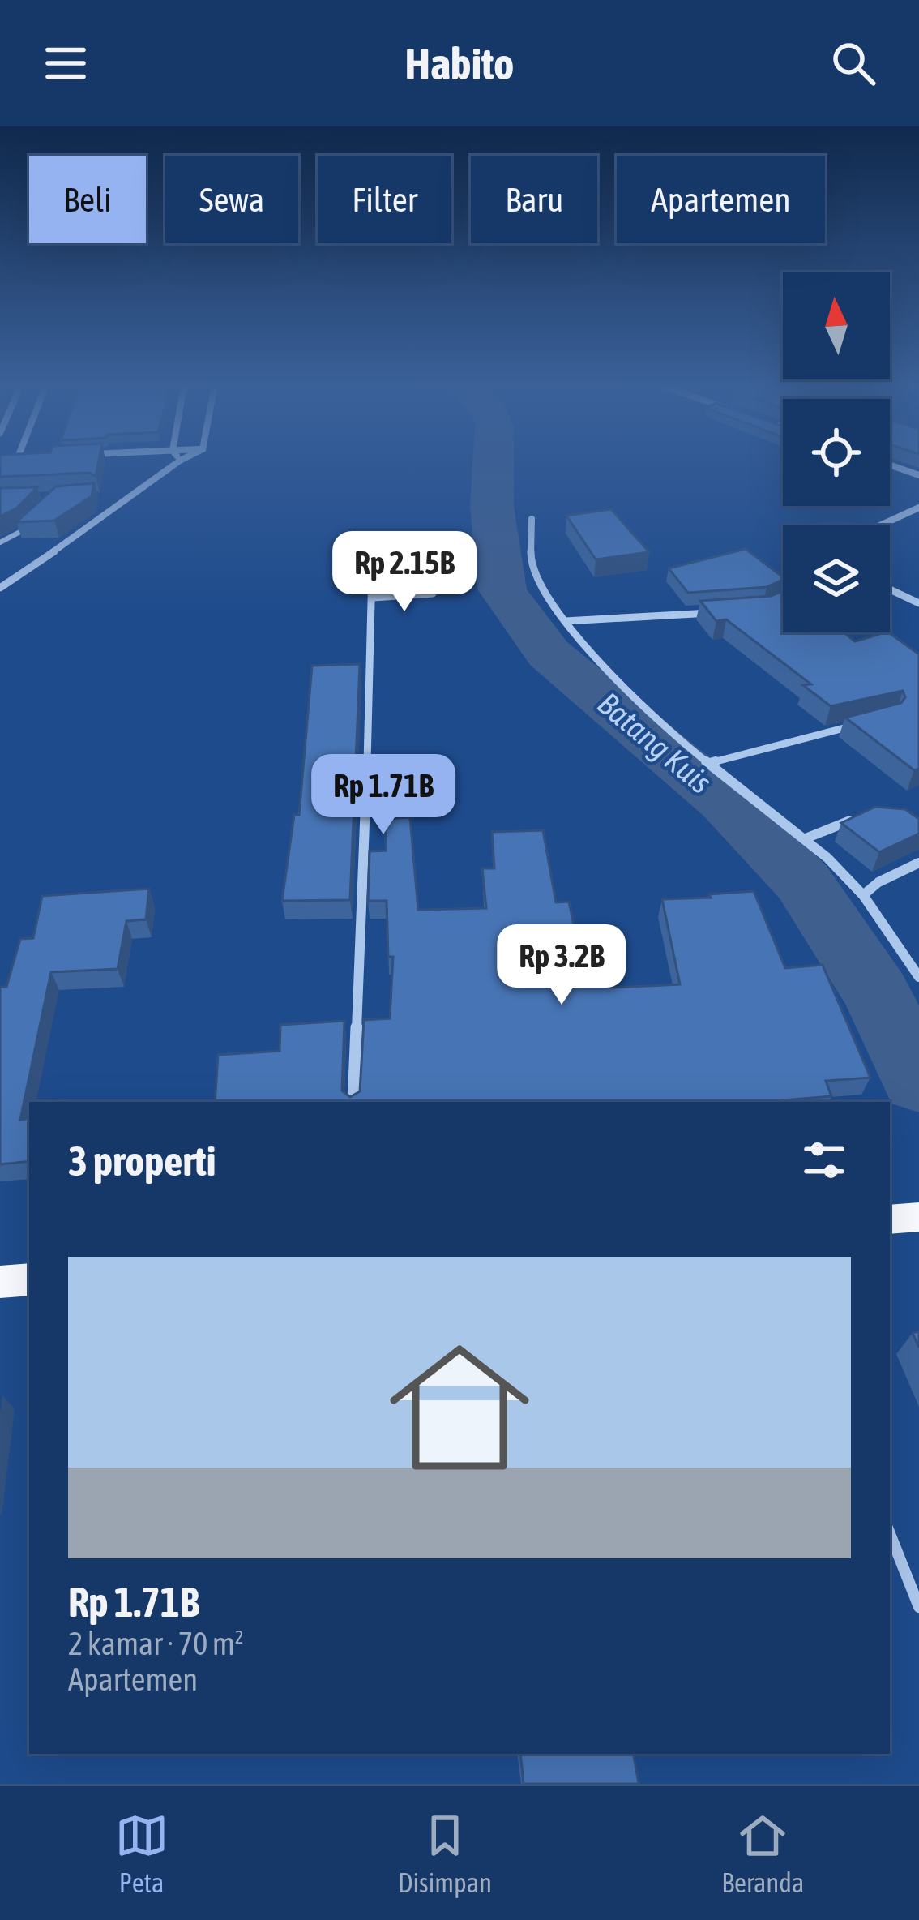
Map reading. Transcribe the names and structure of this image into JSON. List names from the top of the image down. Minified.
{"water":["Batang Kuis"],"north":"top","page":{"header":"Habito","chip":["Beli","Sewa","Filter","Baru","Apartemen"],"price":["Rp 2.15B","Rp 1.71B","Rp 3.2B"],"heading":"3 properti","list":[{"name":"Rp 1.71B","note":"2 kamar · 70 m² · Apartemen"}],"tabs":["Peta","Disimpan","Beranda"]}}
